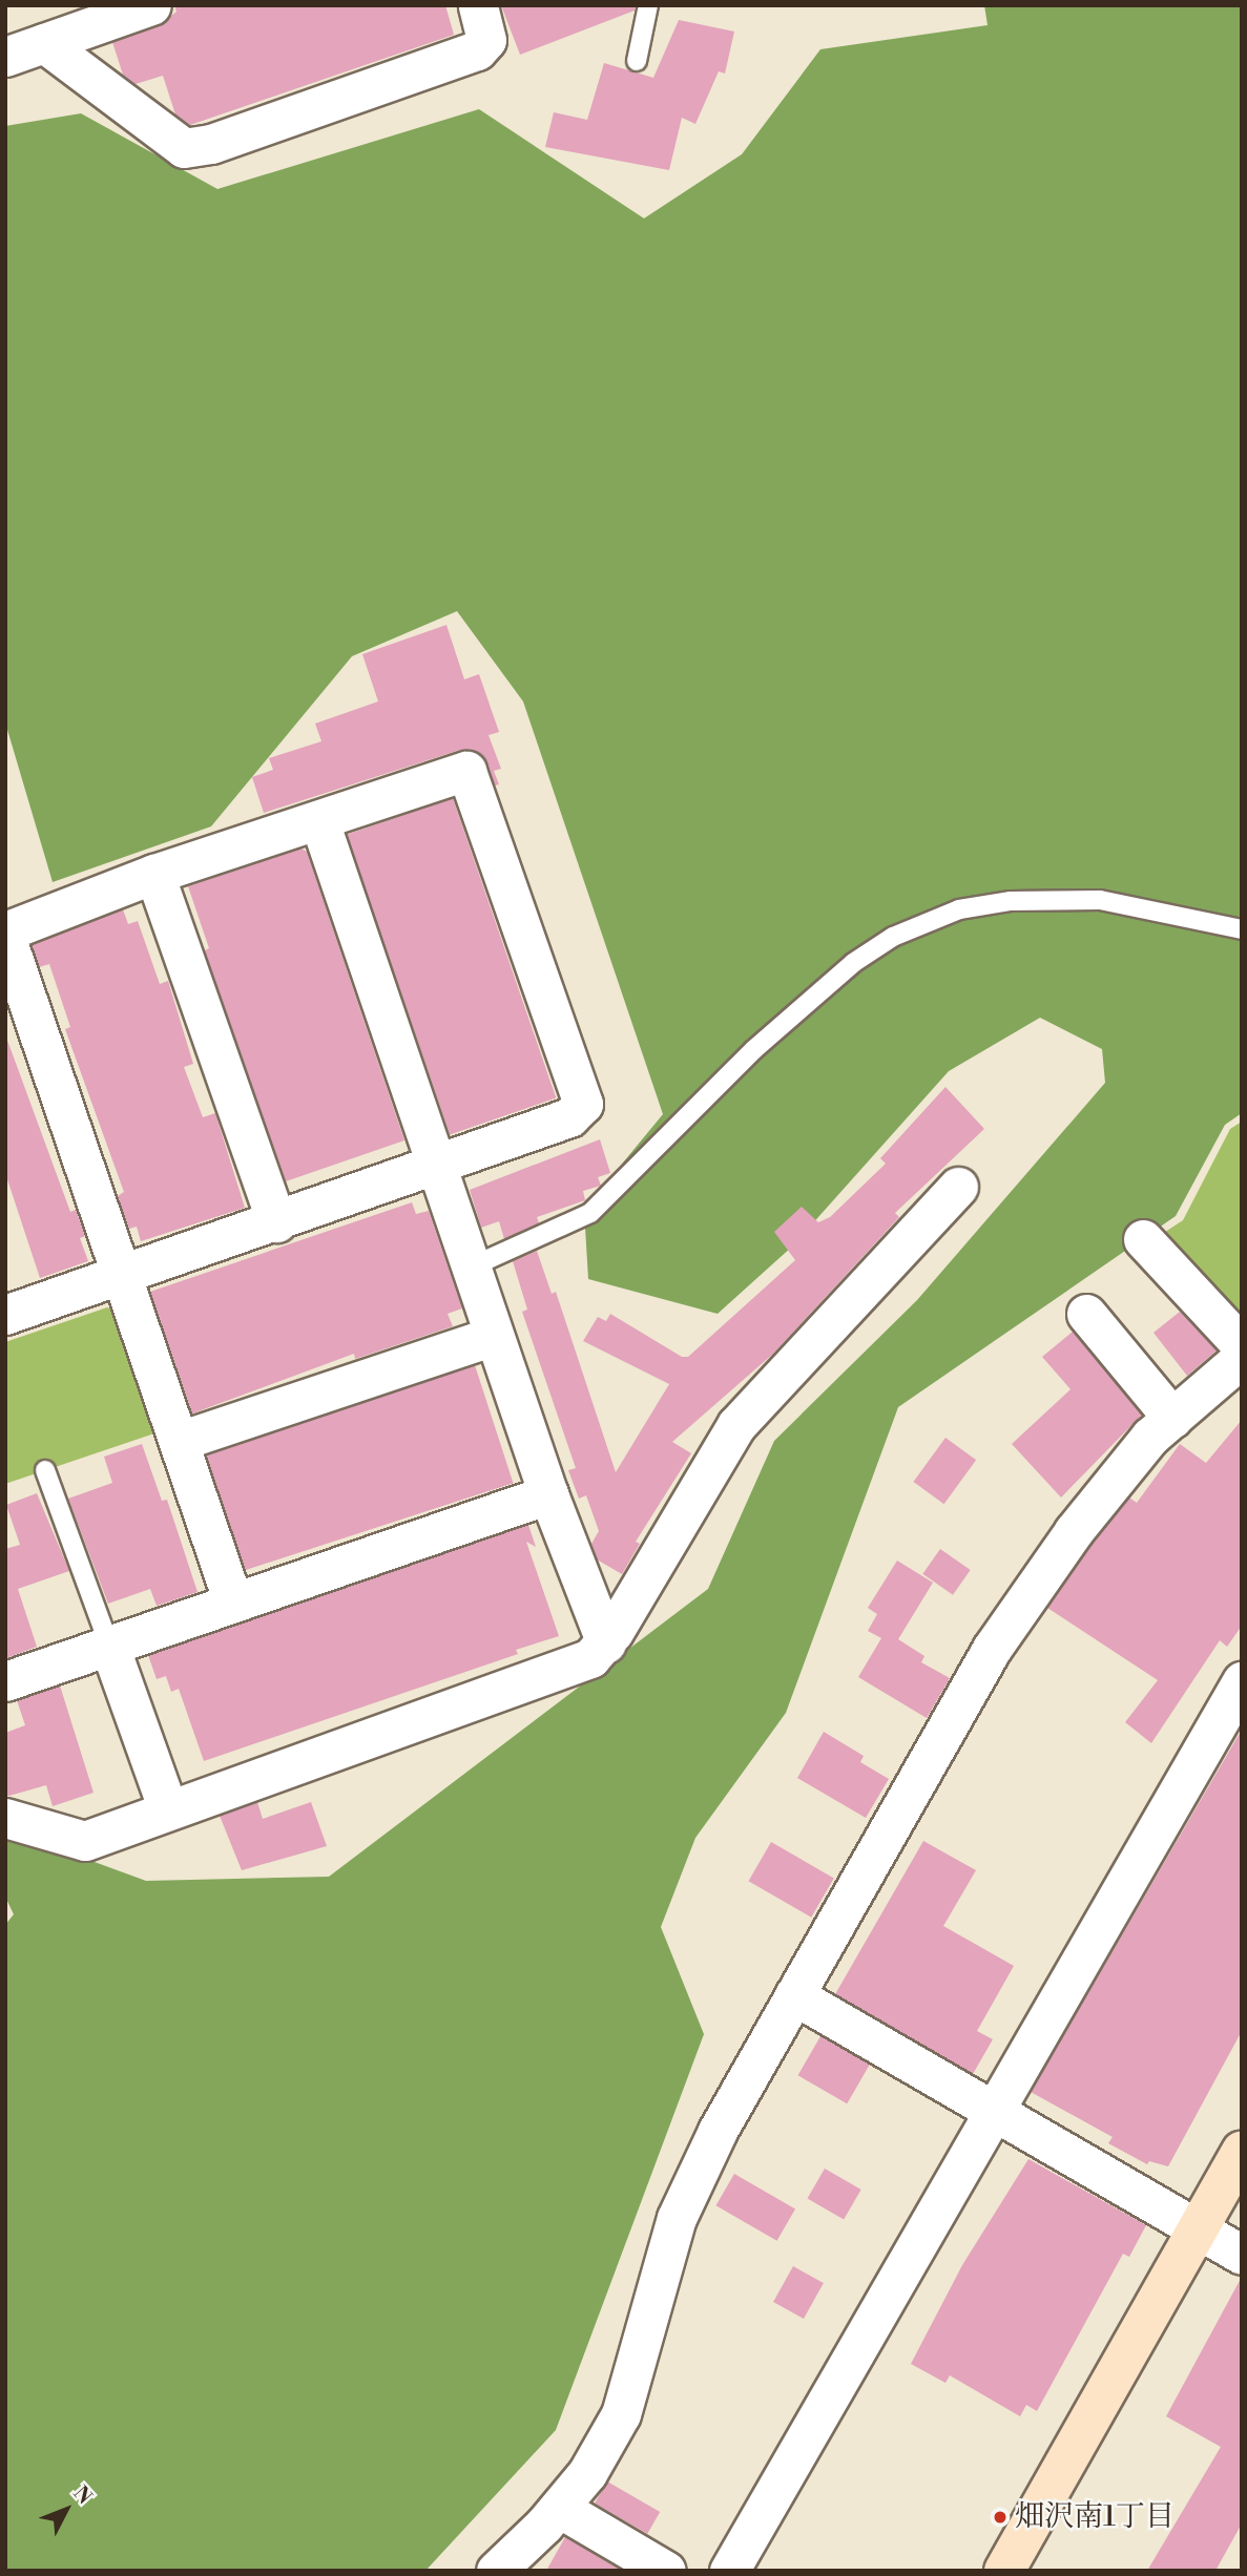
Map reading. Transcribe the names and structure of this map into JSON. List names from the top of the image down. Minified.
{"places":["畑沢南1丁目"],"north":"top right"}
